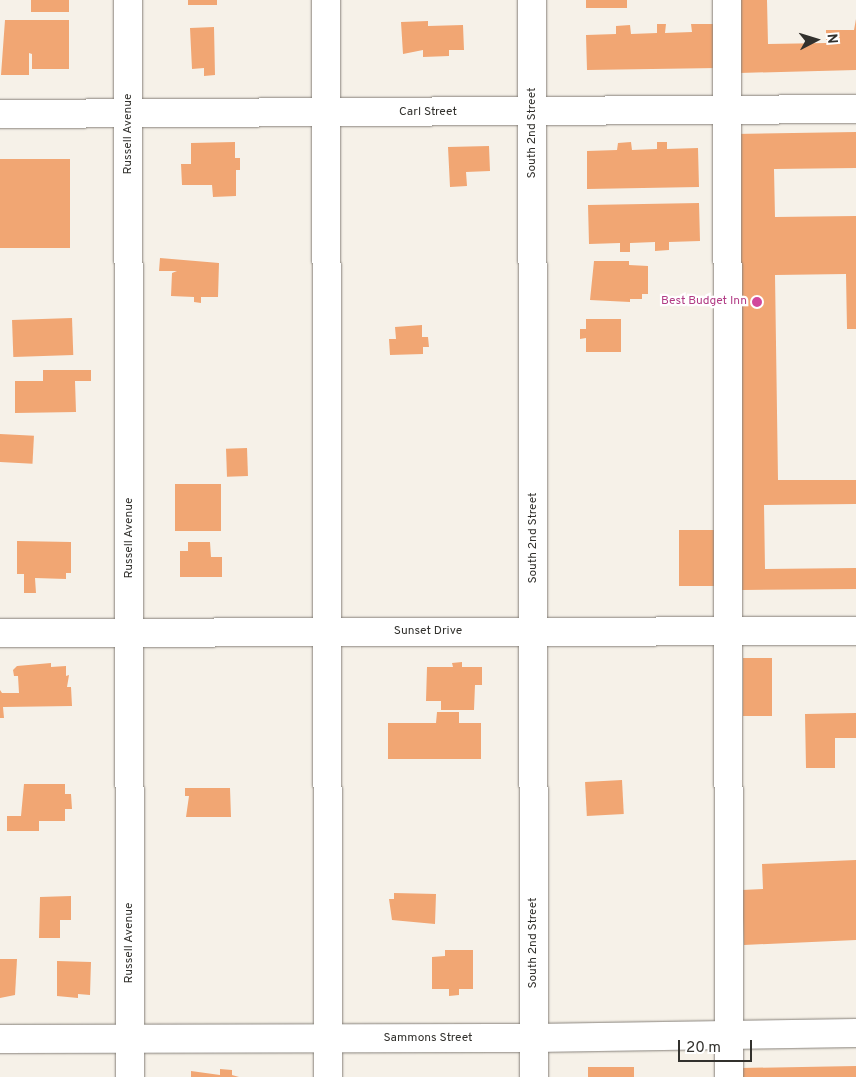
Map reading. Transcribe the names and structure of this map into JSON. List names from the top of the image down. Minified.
{"streets":{"street":["Carl Street","South 2nd Street","Russell Avenue","Sunset Drive","Sammons Street"]},"crossings":[["Carl Street","South 2nd Street"],["Carl Street","Russell Avenue"],["South 2nd Street","Sunset Drive"],["South 2nd Street","Sammons Street"],["Russell Avenue","Sunset Drive"],["Russell Avenue","Sammons Street"]],"places":["Best Budget Inn"],"scale_bar":"20 m","north":"right"}
